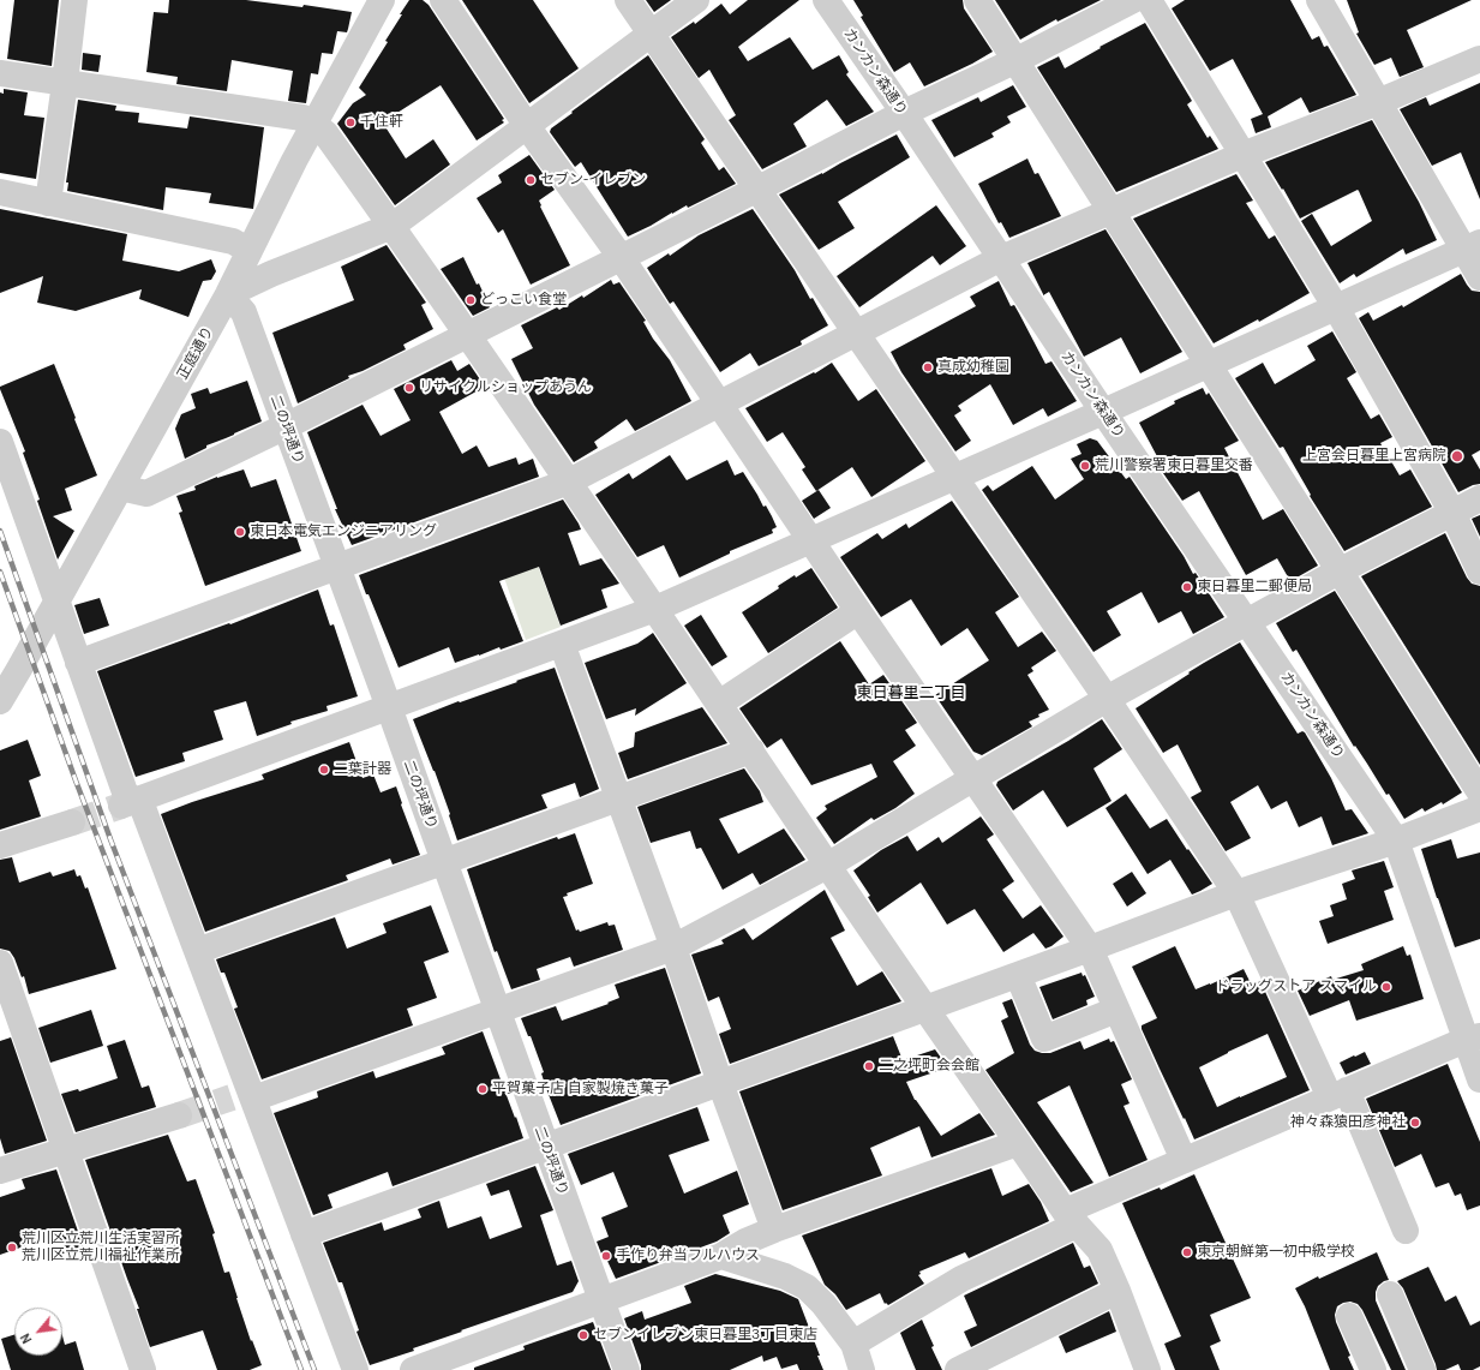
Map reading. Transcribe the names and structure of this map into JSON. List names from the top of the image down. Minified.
{"streets":{"street":["カンカン森通り","正庭通り","二の坪通り"]},"crossings":[["正庭通り","二の坪通り"]],"districts":["東日暮里二丁目"],"places":["千住軒","セブン-イレブン","どっこい食堂","真成幼稚園","リサイクルショップあうん","上宮会日暮里上宮病院","荒川警察署東日暮里交番","東日本電気エンジニアリング","東日暮里二郵便局","二葉計器","ドラッグストア スマイル","二之坪町会会館","平賀菓子店 自家製焼き菓子","神々森猿田彦神社","荒川区立荒川生活実習所 荒川区立荒川福祉作業所","東京朝鮮第一初中級学校","手作り弁当フルハウス","セブンイレブン東日暮里3丁目東店"],"north":"bottom left"}
